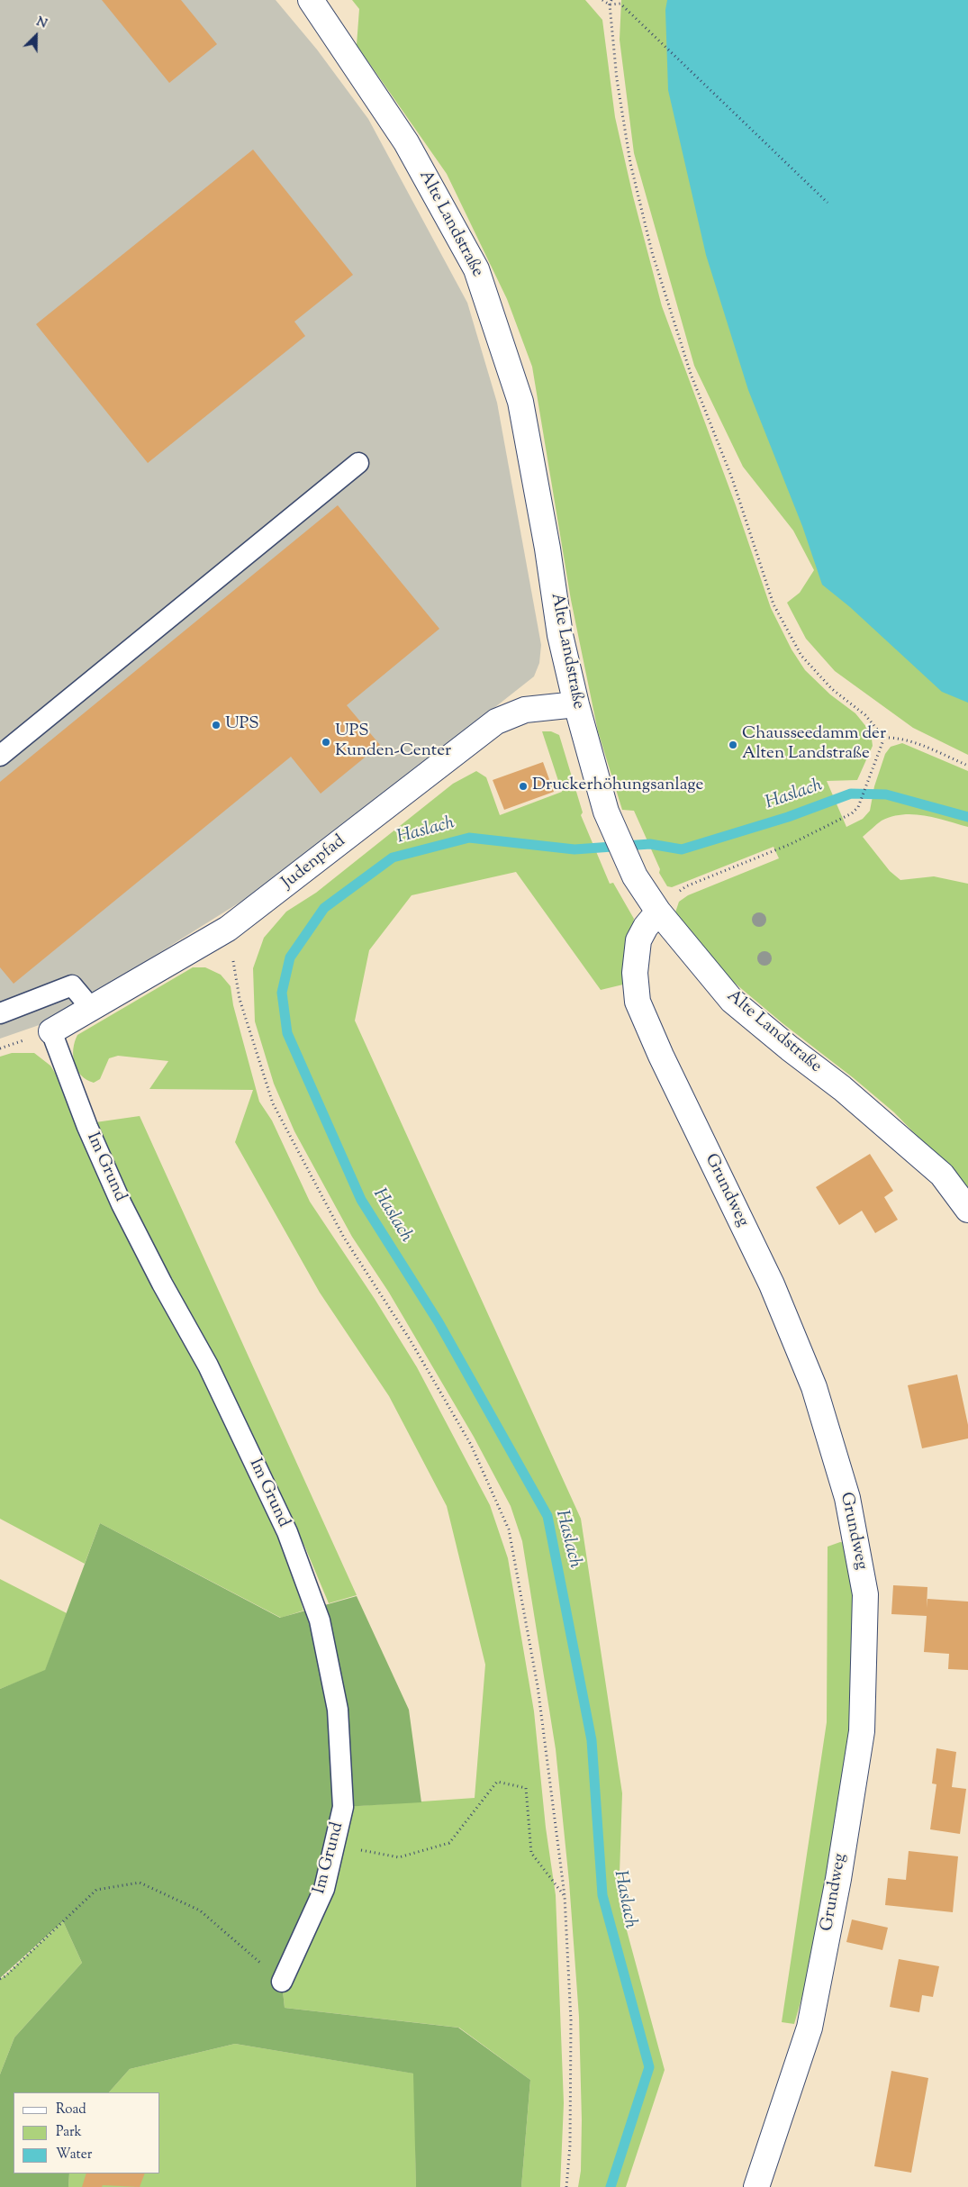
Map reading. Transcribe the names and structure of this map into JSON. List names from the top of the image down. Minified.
{"streets":{"street":["Alte Landstraße","Judenpfad","Grundweg"],"lane":["Im Grund"]},"crossings":[["Alte Landstraße","Judenpfad"],["Alte Landstraße","Grundweg"],["Judenpfad","Im Grund"]],"water":["Haslach"],"places":["UPS","UPS Kunden-Center","Chausseedamm der Alten Landstraße","Druckerhöhungsanlage"],"legend":["Road","Park","Water"],"north":"top right"}
